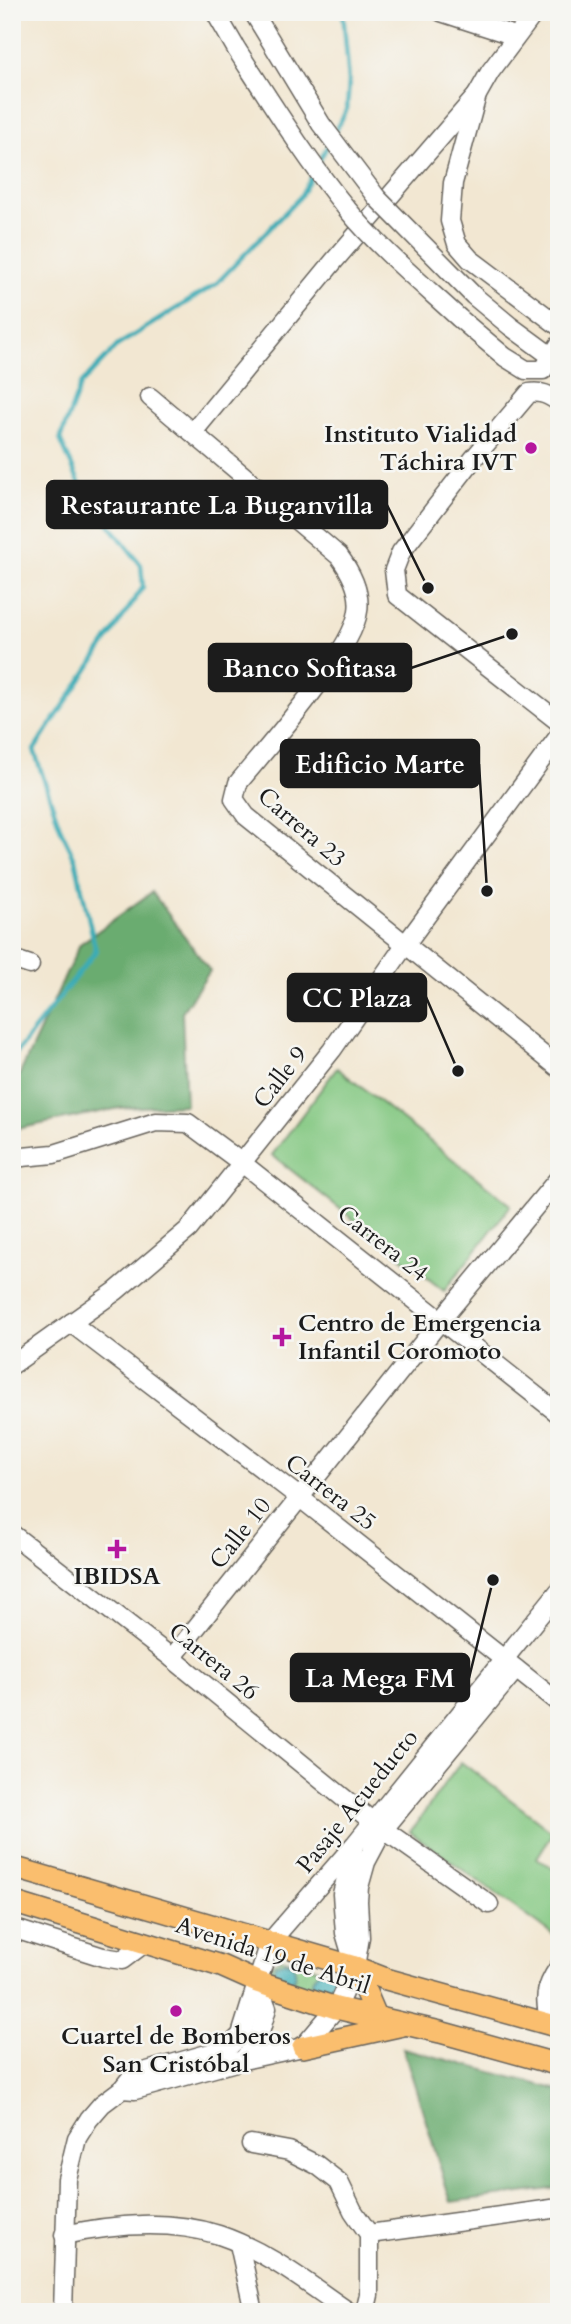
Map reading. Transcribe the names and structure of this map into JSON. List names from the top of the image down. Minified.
{"streets":{"main road":["Avenida 19 de Abril"],"street":["Carrera 23","Calle 9","Carrera 24","Carrera 25","Calle 10","Carrera 26","Pasaje Acueducto"]},"crossings":[["Carrera 23","Calle 9"],["Calle 9","Carrera 24"],["Calle 9","Carrera 25"],["Carrera 24","Calle 10"],["Carrera 25","Calle 10"],["Carrera 25","Pasaje Acueducto"],["Calle 10","Carrera 26"],["Carrera 26","Pasaje Acueducto"],["Pasaje Acueducto","Avenida 19 de Abril"]],"places":{"other":["Instituto Vialidad Táchira IVT","Restaurante La Buganvilla","Banco Sofitasa","Edificio Marte","CC Plaza","La Mega FM","Cuartel de Bomberos San Cristóbal"],"health":["Centro de Emergencia Infantil Coromoto","IBIDSA"]}}
